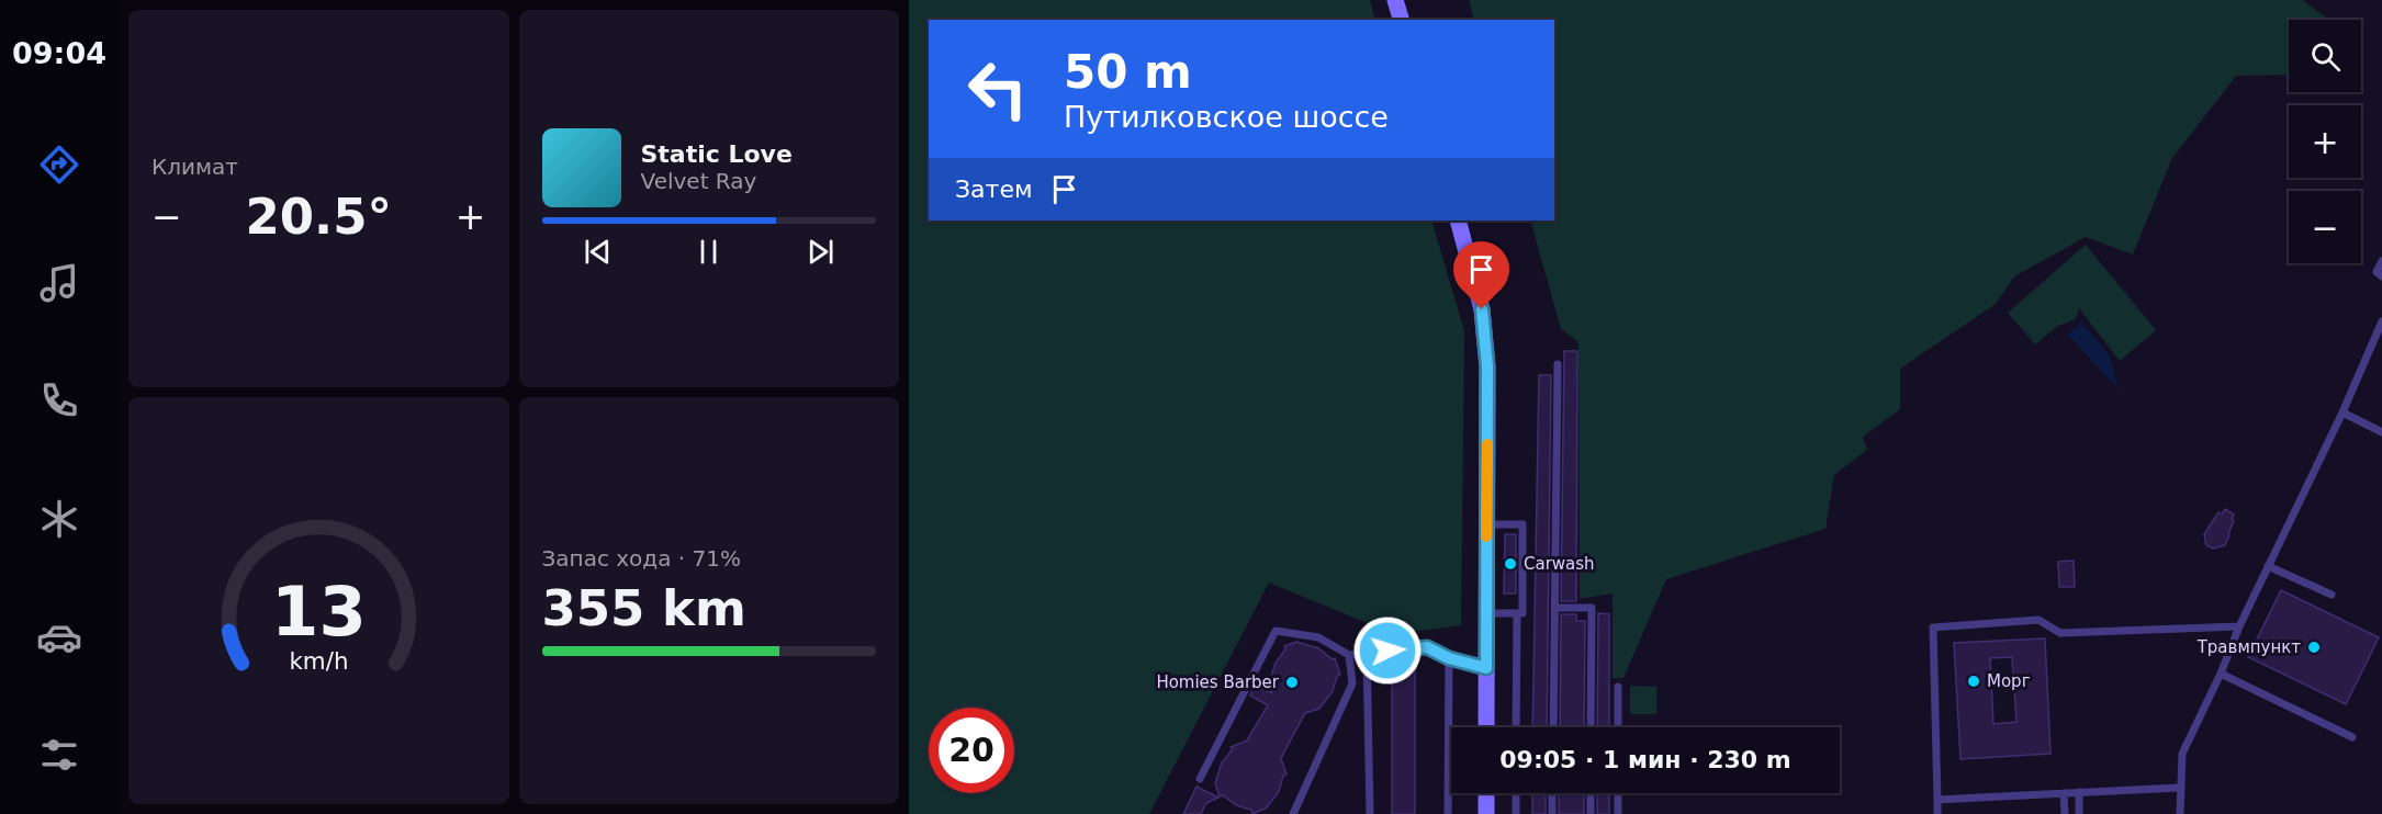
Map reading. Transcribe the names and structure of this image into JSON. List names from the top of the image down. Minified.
{"places":["Carwash","Травмпункт","Морг","Homies Barber"],"page":{"tabs":"09:04","tile":["Климат",["Запас хода · 71%","355 km"]],"map_buttons":["+","−"],"turn":["50 m","Путилковское шоссе"],"song":["Static Love","Velvet Ray"],"then":"Затем","heat":["−","20.5°","+"],"limit":"20","trip":"09:05 · 1 мин · 230 m","gauge":["13","km/h"]}}
